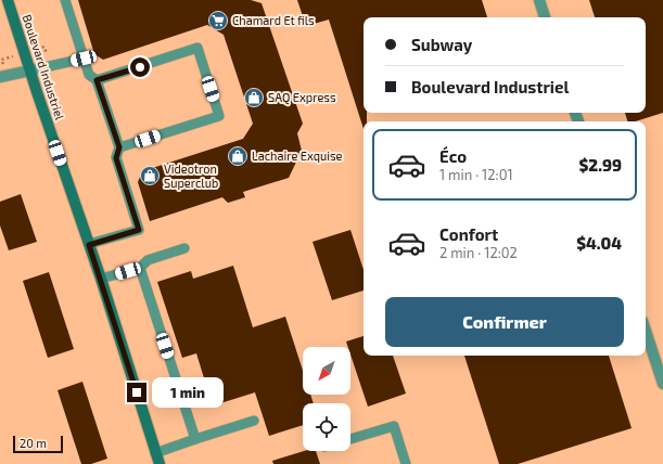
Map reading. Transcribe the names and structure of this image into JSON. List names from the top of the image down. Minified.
{"streets":{"street":["Boulevard Industriel"]},"places":{"supermarket":["Chamard Et fils"],"shop":["SAQ Express","Lachaire Exquise","Videotron Superclub"]},"scale_bar":"20 m","north":"bottom left","page":{"banner":["Subway","Boulevard Industriel"],"list":[{"name":"Éco","note":"1 min · 12:01","value":"$2.99"},{"name":"Confort","note":"2 min · 12:02","value":"$4.04"}],"buttons":"Confirmer","bubble":"1 min","scale":"20 m"}}
